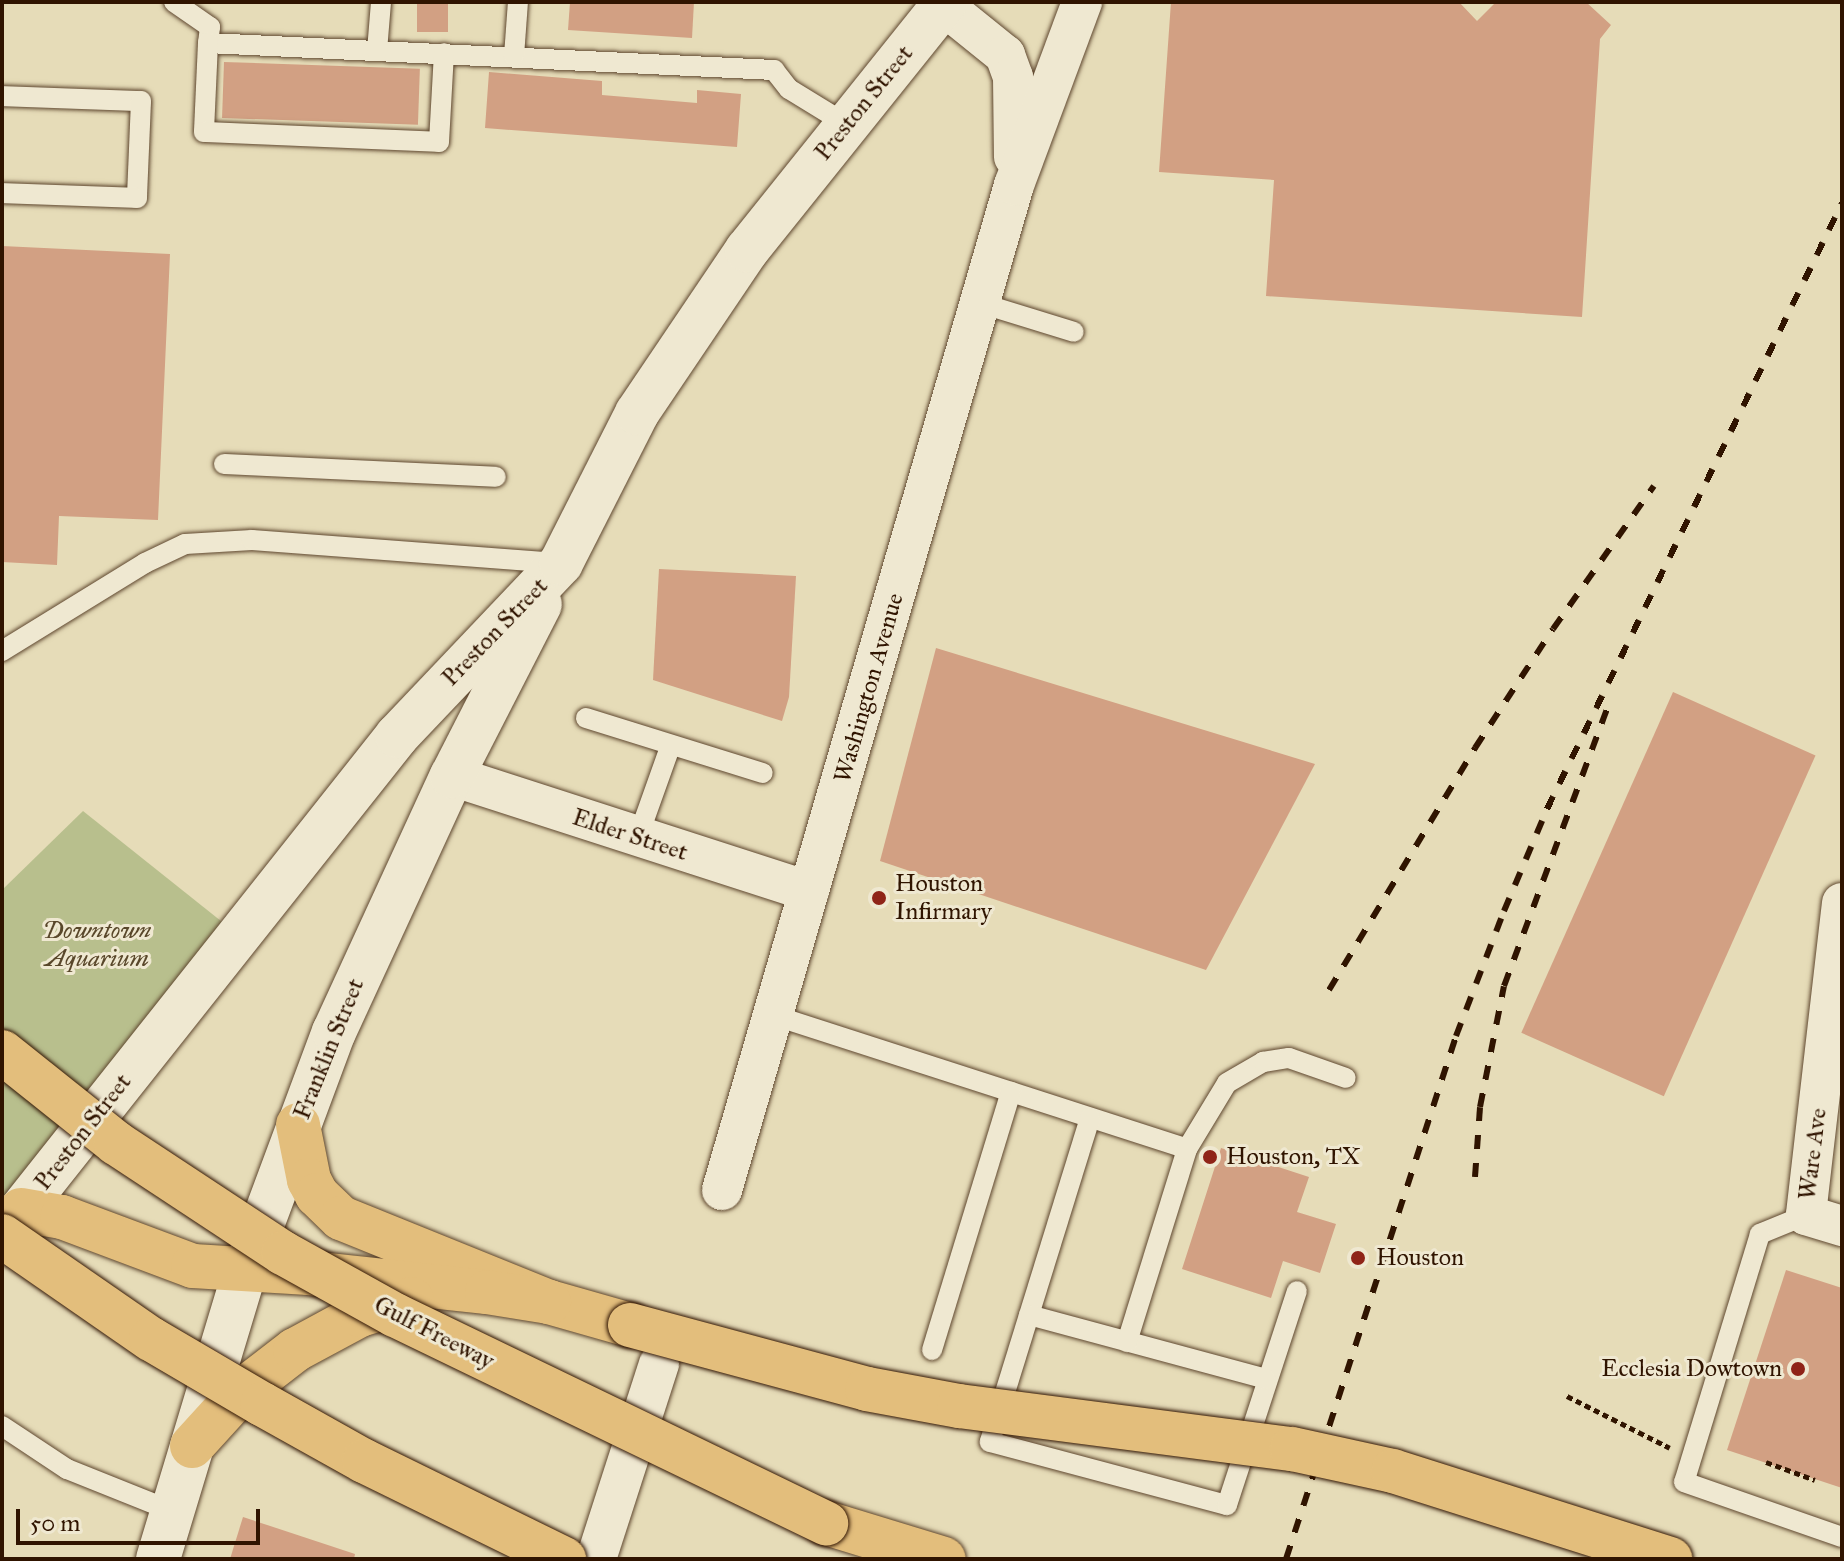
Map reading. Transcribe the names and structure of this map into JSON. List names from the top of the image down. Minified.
{"streets":{"highway":["Gulf Freeway"],"main road":["Preston Street","Franklin Street"],"street":["Washington Avenue","Elder Street","Ware Ave"]},"crossings":[["Preston Street","Washington Avenue"],["Preston Street","Franklin Street"],["Washington Avenue","Elder Street"],["Elder Street","Franklin Street"]],"parks":["Downtown Aquarium"],"places":["Houston Infirmary","Houston, TX","Houston","Ecclesia Dowtown"],"scale_bar":"50 m"}
